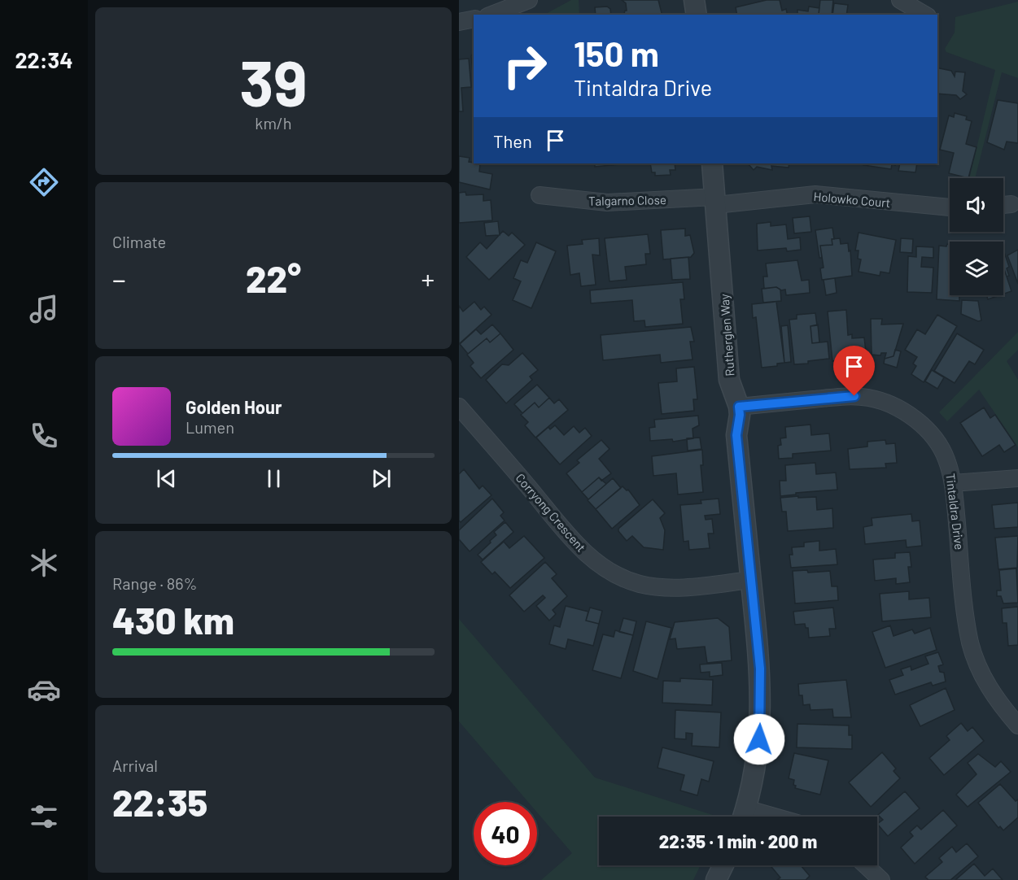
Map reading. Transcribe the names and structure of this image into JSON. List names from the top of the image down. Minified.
{"streets":{"street":["Holowko Court","Talgarno Close","Rutherglen Way","Tintaldra Drive","Corryong Crescent"]},"crossings":[["Holowko Court","Talgarno Close"],["Holowko Court","Rutherglen Way"],["Talgarno Close","Rutherglen Way"],["Rutherglen Way","Tintaldra Drive"],["Rutherglen Way","Corryong Crescent"]],"page":{"tabs":"22:34","tile":[["39","km/h"],"Climate",["Range · 86%","430 km"],["Arrival","22:35"]],"turn":["150 m","Tintaldra Drive"],"then":"Then","heat":["−","22°","+"],"song":["Golden Hour","Lumen"],"limit":"40","trip":"22:35 · 1 min · 200 m"}}
